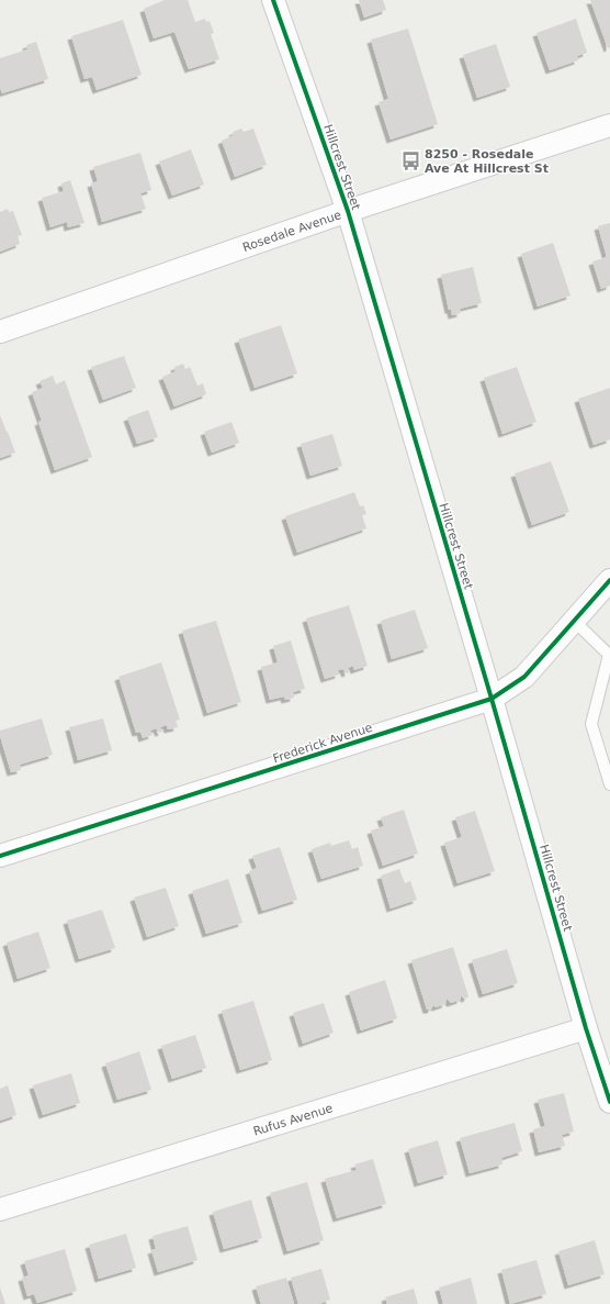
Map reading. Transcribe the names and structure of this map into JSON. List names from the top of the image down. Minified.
{"streets":{"street":["Hillcrest Street","Rosedale Avenue","Frederick Avenue","Rufus Avenue"]},"crossings":[["Hillcrest Street","Rosedale Avenue"],["Hillcrest Street","Frederick Avenue"],["Hillcrest Street","Rufus Avenue"]],"places":{"bus stop":["8250 - Rosedale Ave At Hillcrest St"]}}
